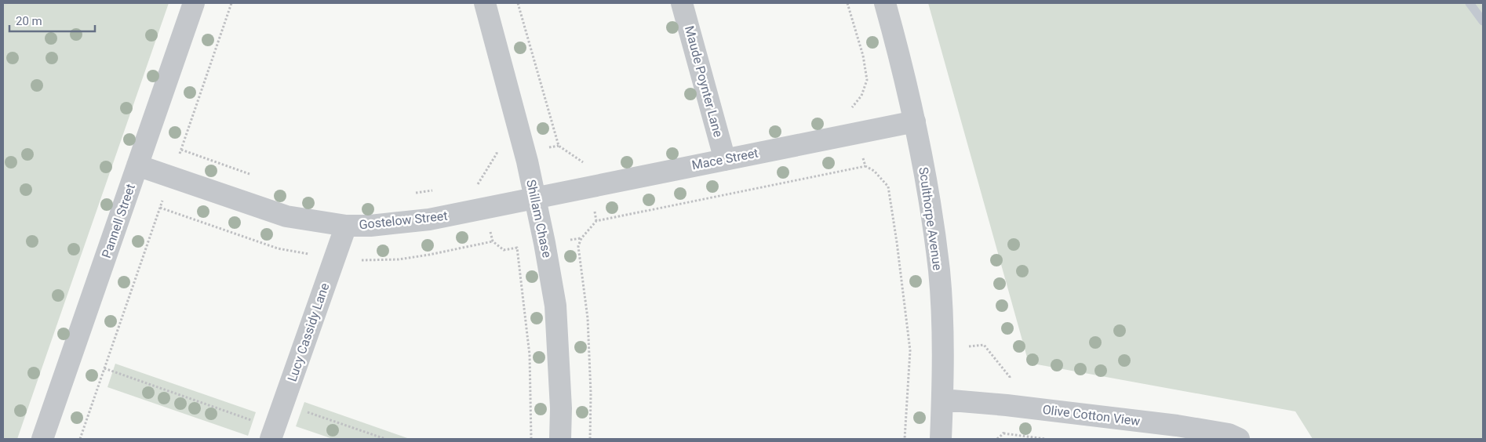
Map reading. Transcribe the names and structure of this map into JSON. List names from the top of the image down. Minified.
{"streets":{"street":["Maude Poynter Lane","Mace Street","Shillam Chase","Sculthorpe Avenue","Gostelow Street","Pannell Street","Lucy Cassidy Lane","Olive Cotton View"]},"crossings":[["Maude Poynter Lane","Mace Street"],["Mace Street","Shillam Chase"],["Mace Street","Sculthorpe Avenue"],["Mace Street","Gostelow Street"],["Shillam Chase","Gostelow Street"],["Sculthorpe Avenue","Olive Cotton View"],["Gostelow Street","Pannell Street"],["Gostelow Street","Lucy Cassidy Lane"]],"scale_bar":"20 m"}
